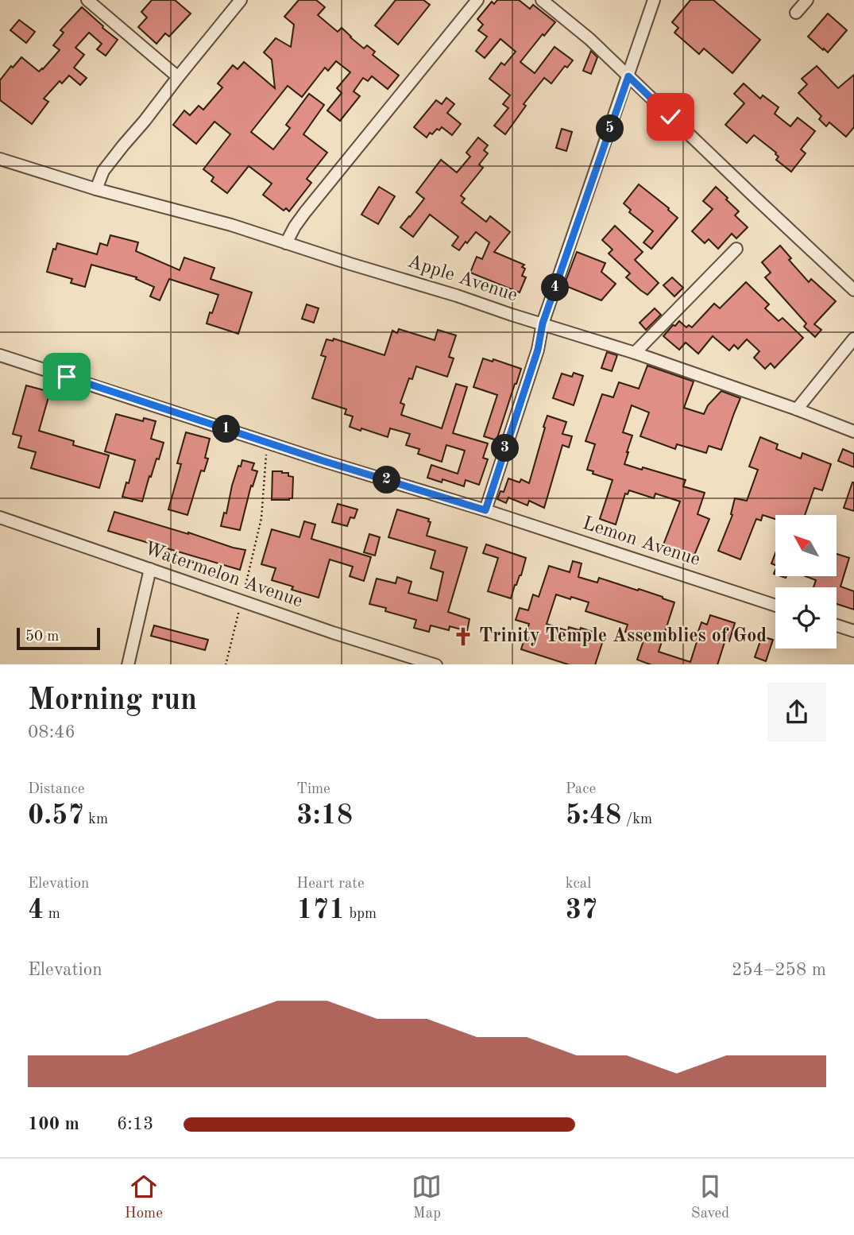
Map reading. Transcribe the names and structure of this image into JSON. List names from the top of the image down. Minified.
{"streets":{"street":["Apple Avenue","Lemon Avenue","Watermelon Avenue"]},"places":{"church":["Trinity Temple Assemblies of God"]},"scale_bar":"50 m","north":"top left","page":{"pins":["5","4","1","3","2"],"scale":"50 m","heading":["Morning run","08:46"],"stats":[["Distance","0.57 km"],["Time","3:18"],["Pace","5:48 /km"],["Elevation","4 m"],["Heart rate","171 bpm"],["kcal","37"]],"chart":["Elevation","254–258 m"],"list":[{"name":"100 m","note":"6:13"}],"tabs":["Home","Map","Saved"]}}
